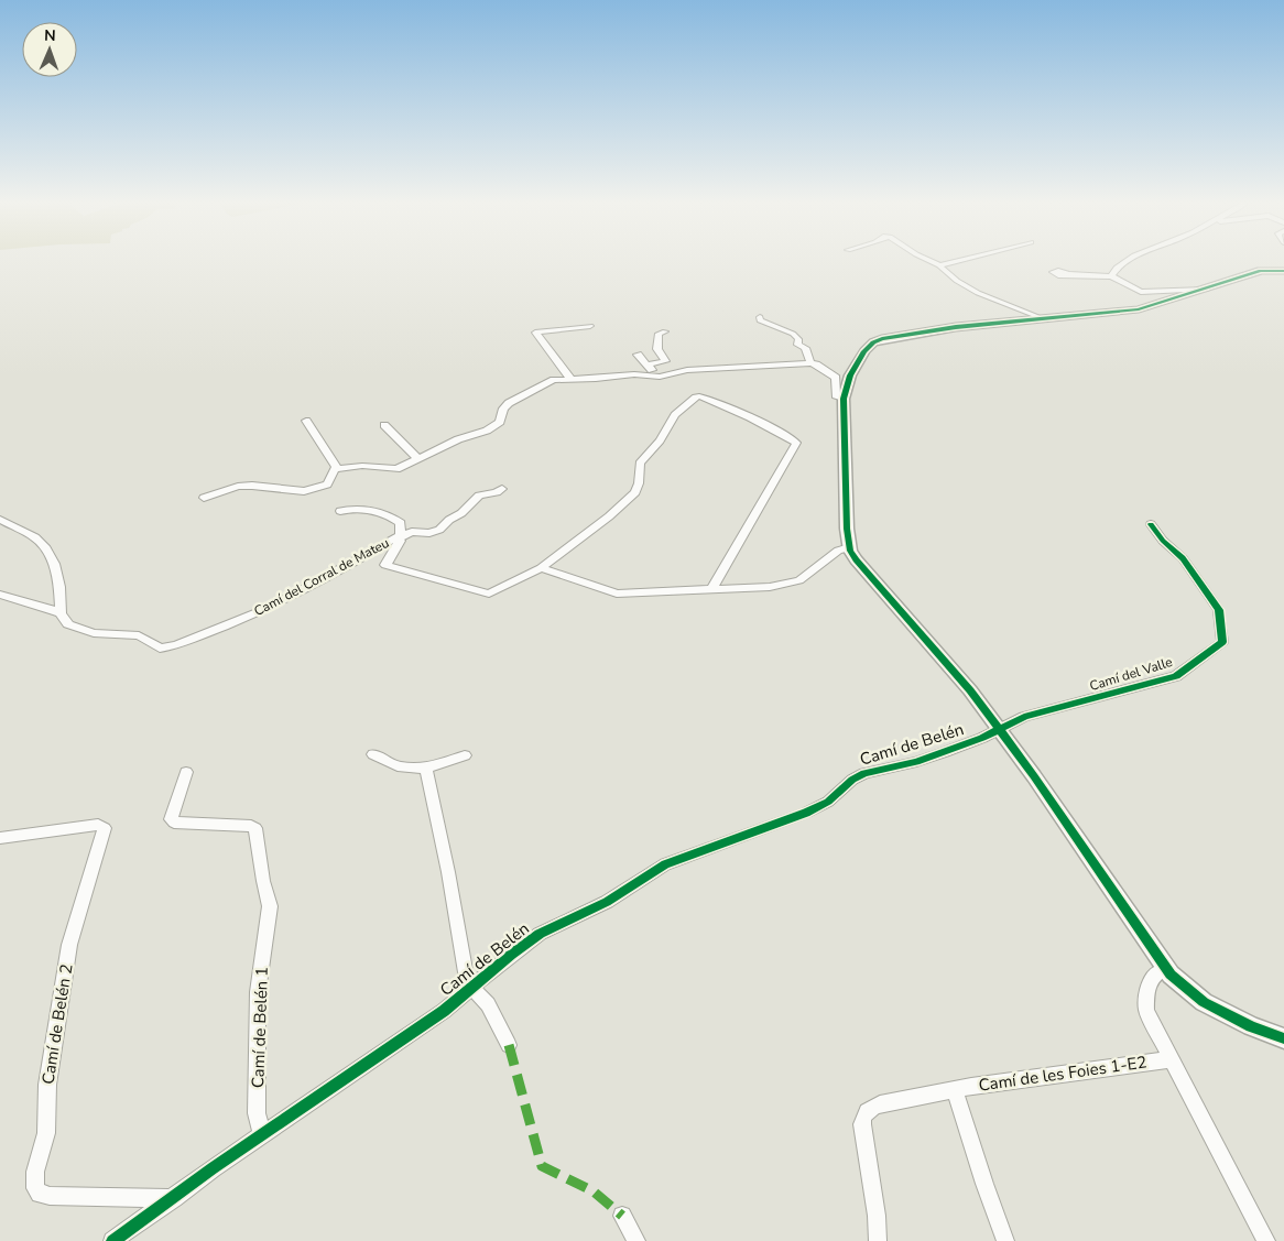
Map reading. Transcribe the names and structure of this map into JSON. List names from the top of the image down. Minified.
{"streets":{"street":["Camí del Corral de Mateu","Camí del Valle","Camí de Belén","Camí de Belén 2","Camí de Belén 1","Camí de les Foies 1-E2"]},"crossings":[["Camí del Valle","Camí de Belén"],["Camí de Belén","Camí de Belén 2"],["Camí de Belén","Camí de Belén 1"]],"north":"top"}
